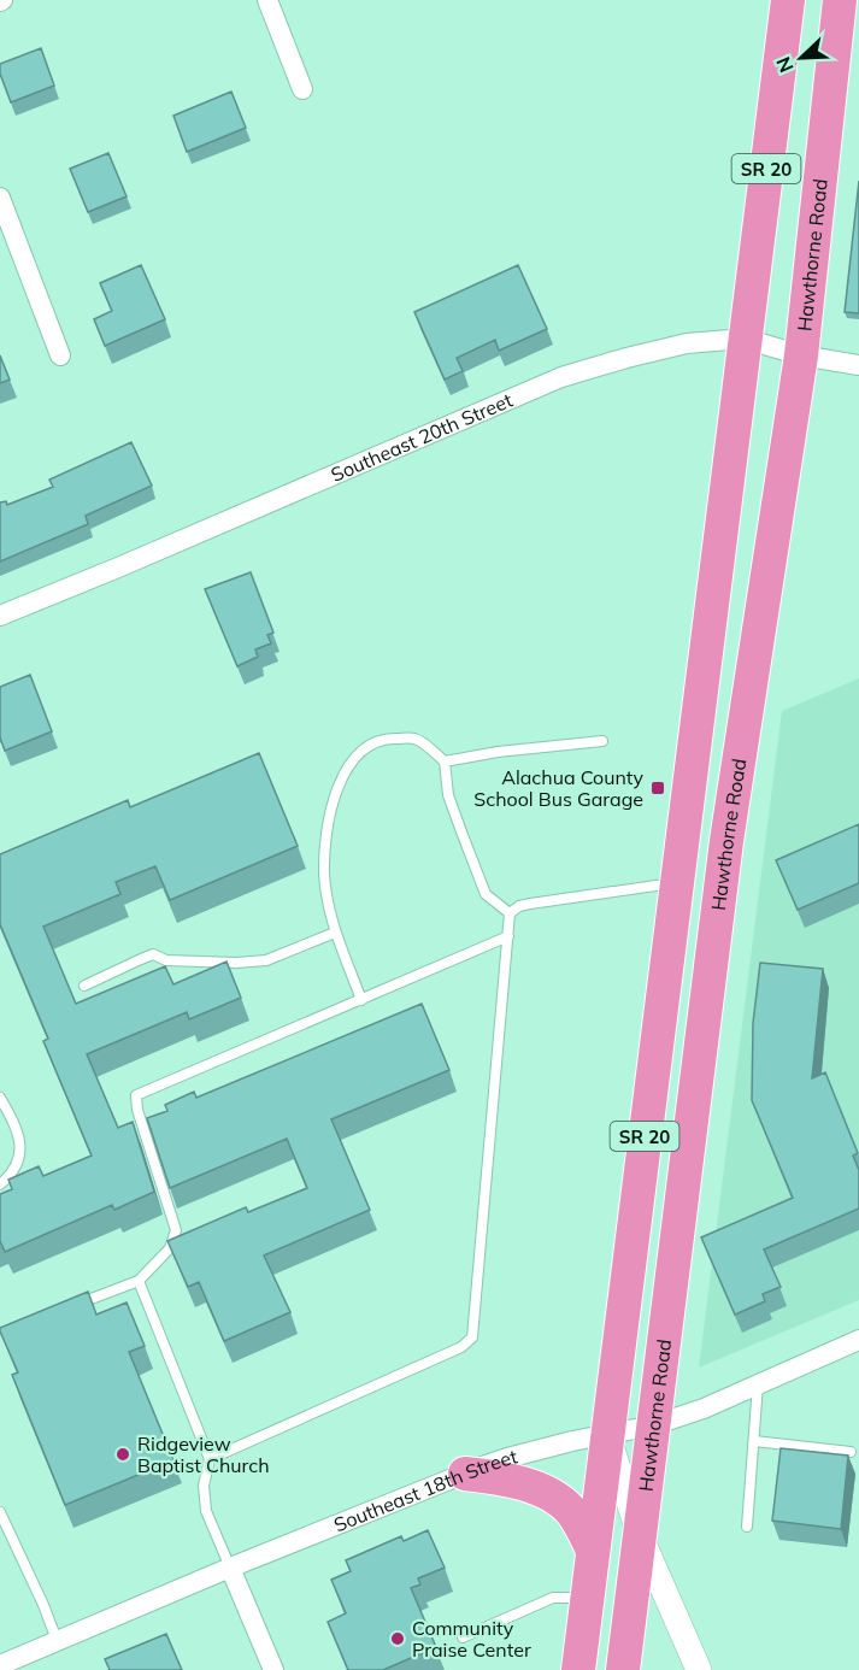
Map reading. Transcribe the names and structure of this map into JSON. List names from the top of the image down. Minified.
{"streets":{"highway":["SR 20","Hawthorne Road"],"street":["Southeast 20th Street","Southeast 18th Street"]},"crossings":[["SR 20","Southeast 20th Street"],["SR 20","Southeast 18th Street"],["Hawthorne Road","Southeast 20th Street"],["Hawthorne Road","Southeast 18th Street"]],"places":{"transit":["Alachua County School Bus Garage"],"other":["Ridgeview Baptist Church","Community Praise Center"]},"north":"bottom left"}
